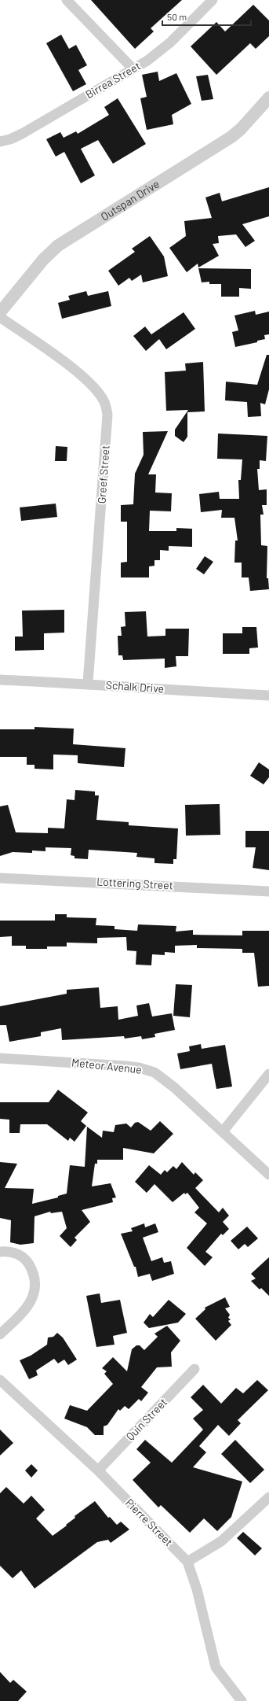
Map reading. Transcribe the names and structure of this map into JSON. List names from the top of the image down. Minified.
{"streets":{"street":["Birrea Street","Outspan Drive","Greef Street","Schalk Drive","Lottering Street","Meteor Avenue","Quin Street","Pierre Street"]},"crossings":[["Greef Street","Schalk Drive"],["Quin Street","Pierre Street"]],"scale_bar":"50 m"}
